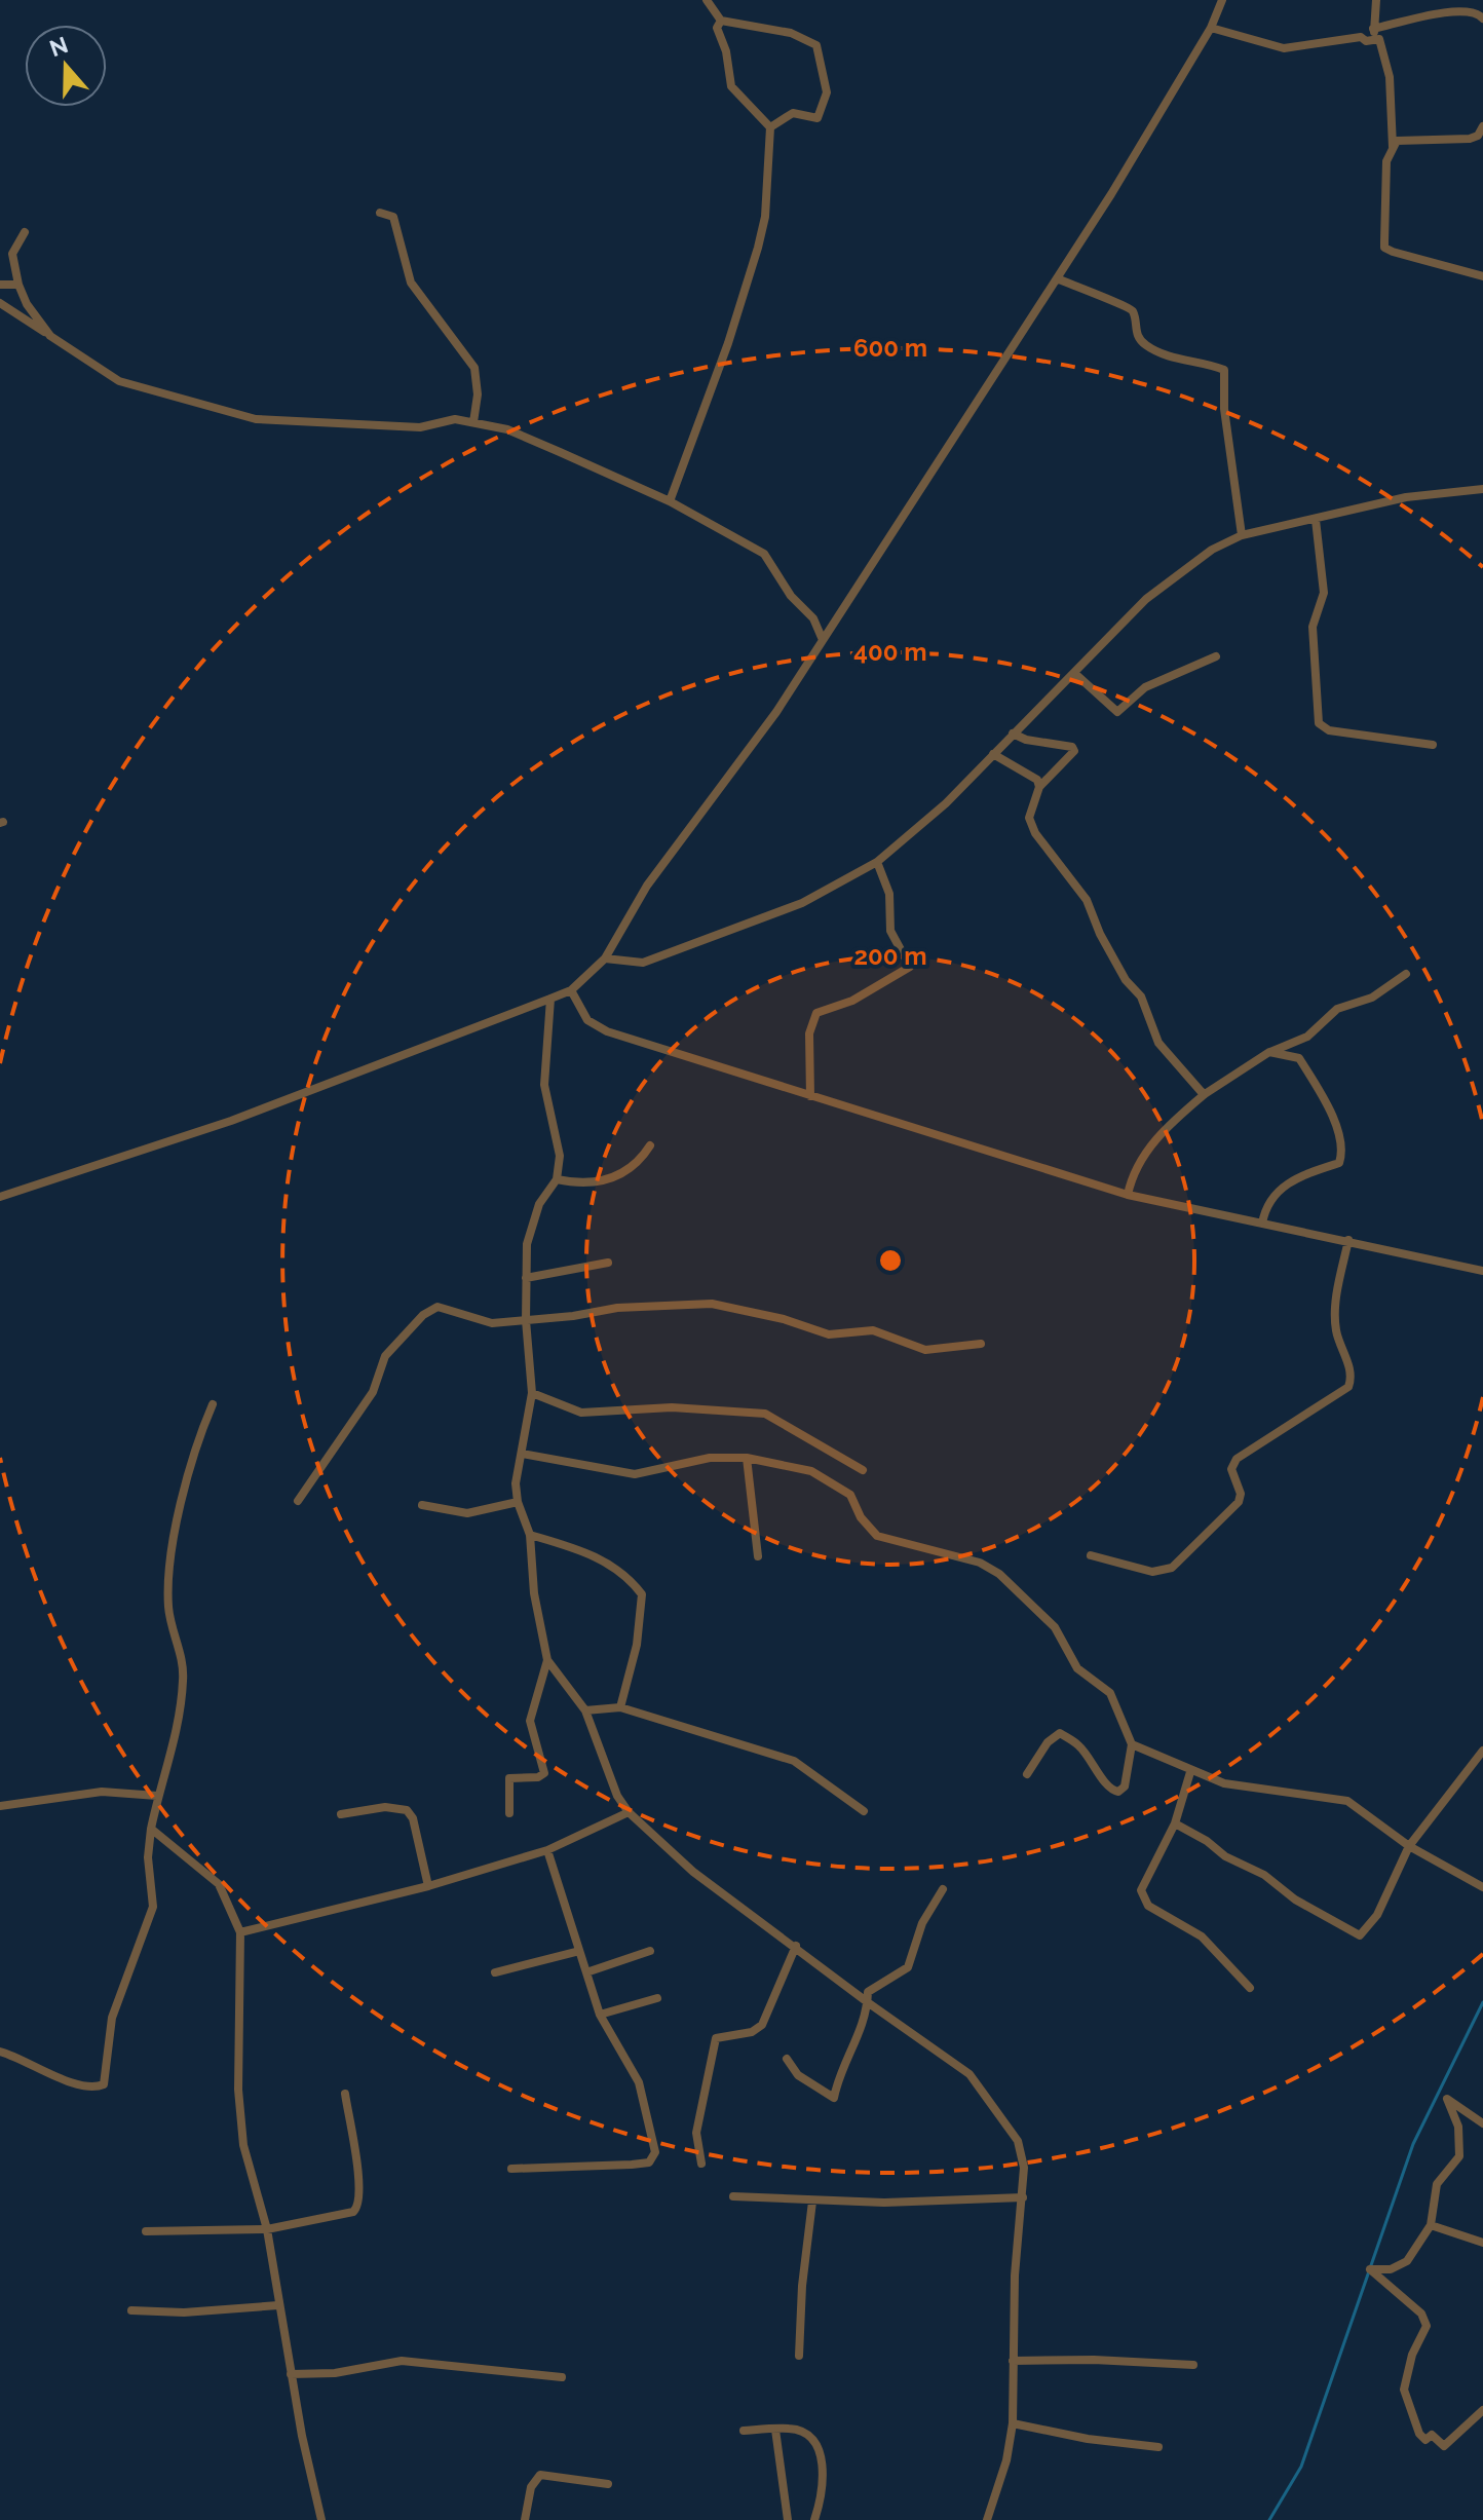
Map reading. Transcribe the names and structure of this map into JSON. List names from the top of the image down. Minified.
{"north":"top","rings":["600 m","400 m","200 m"]}
